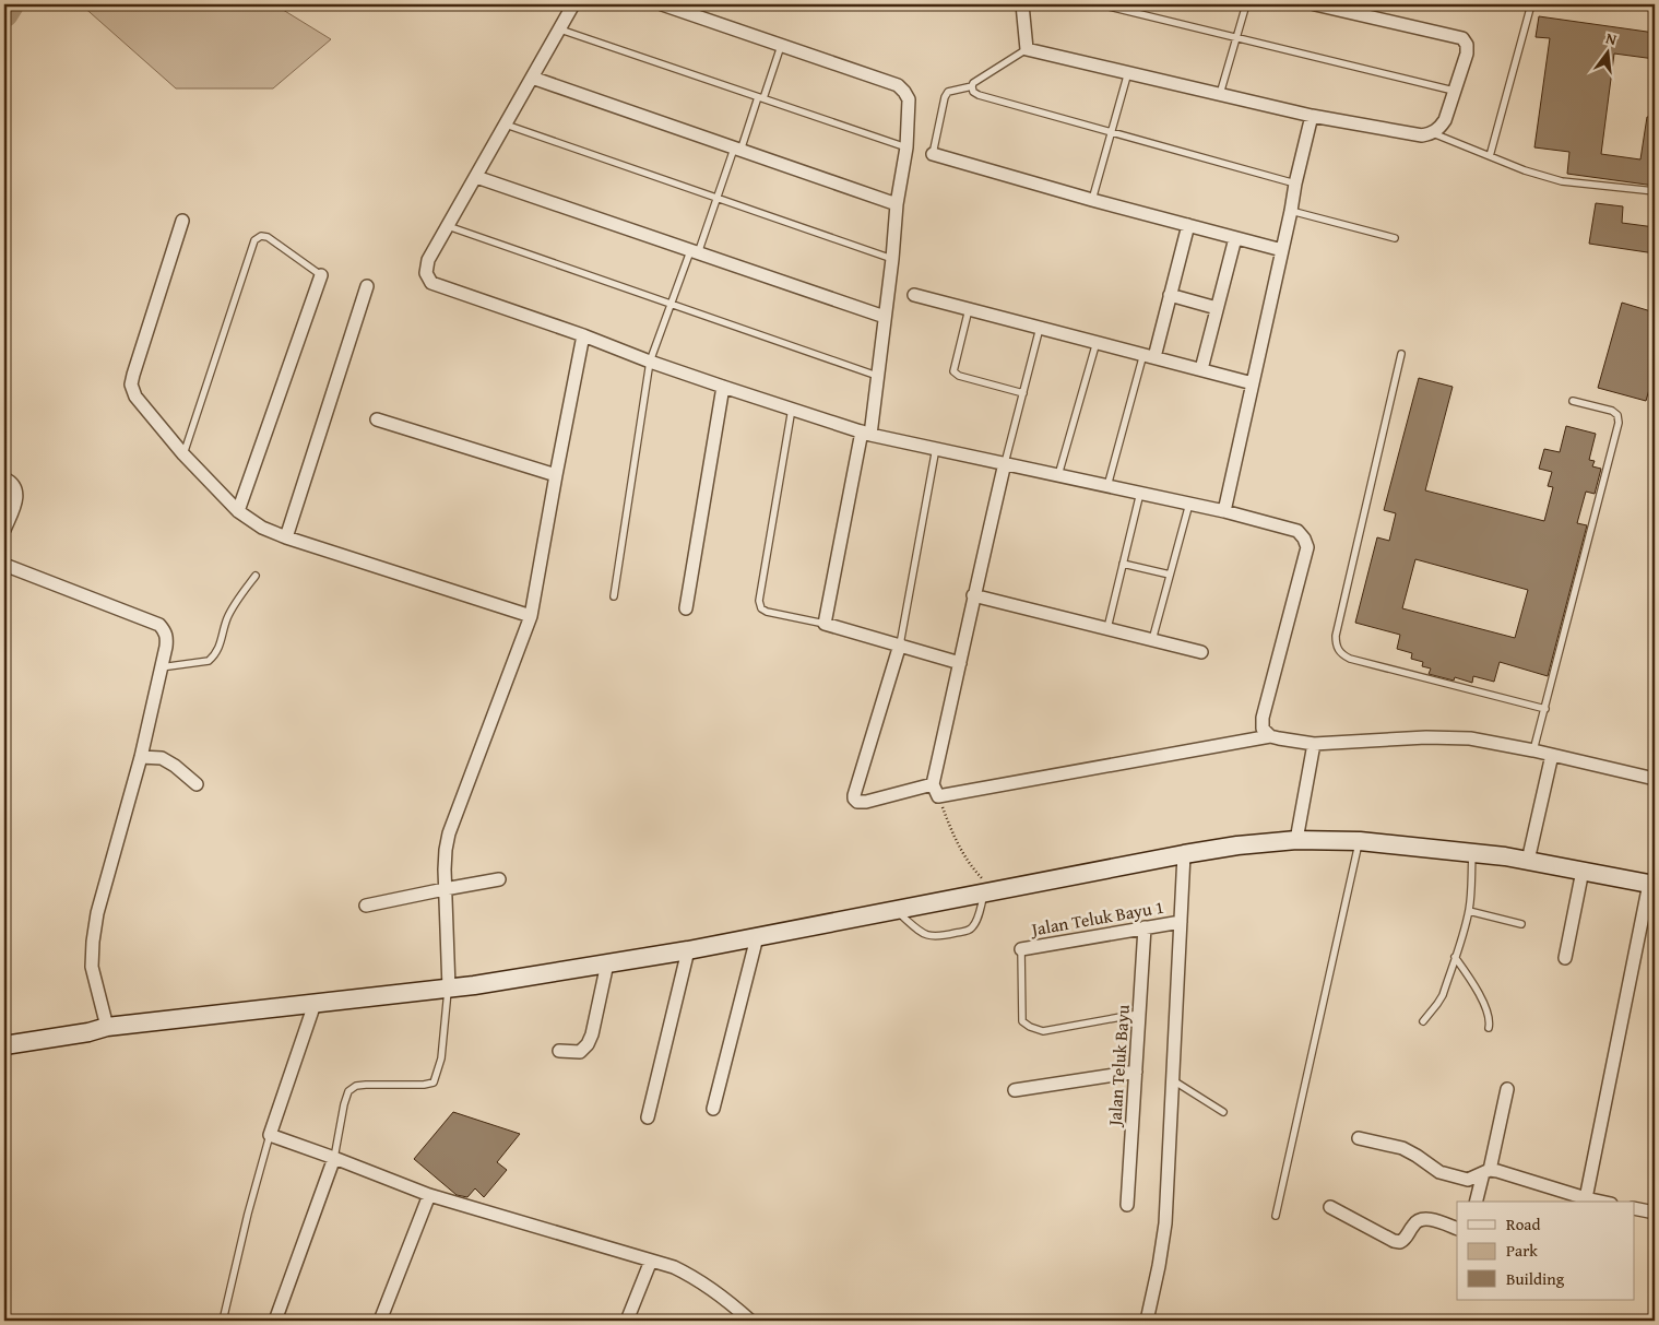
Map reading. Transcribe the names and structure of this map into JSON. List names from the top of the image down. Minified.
{"streets":{"street":["Jalan Teluk Bayu 1","Jalan Teluk Bayu"]},"crossings":[["Jalan Teluk Bayu 1","Jalan Teluk Bayu"]],"legend":["Road","Park","Building"],"north":"top"}
